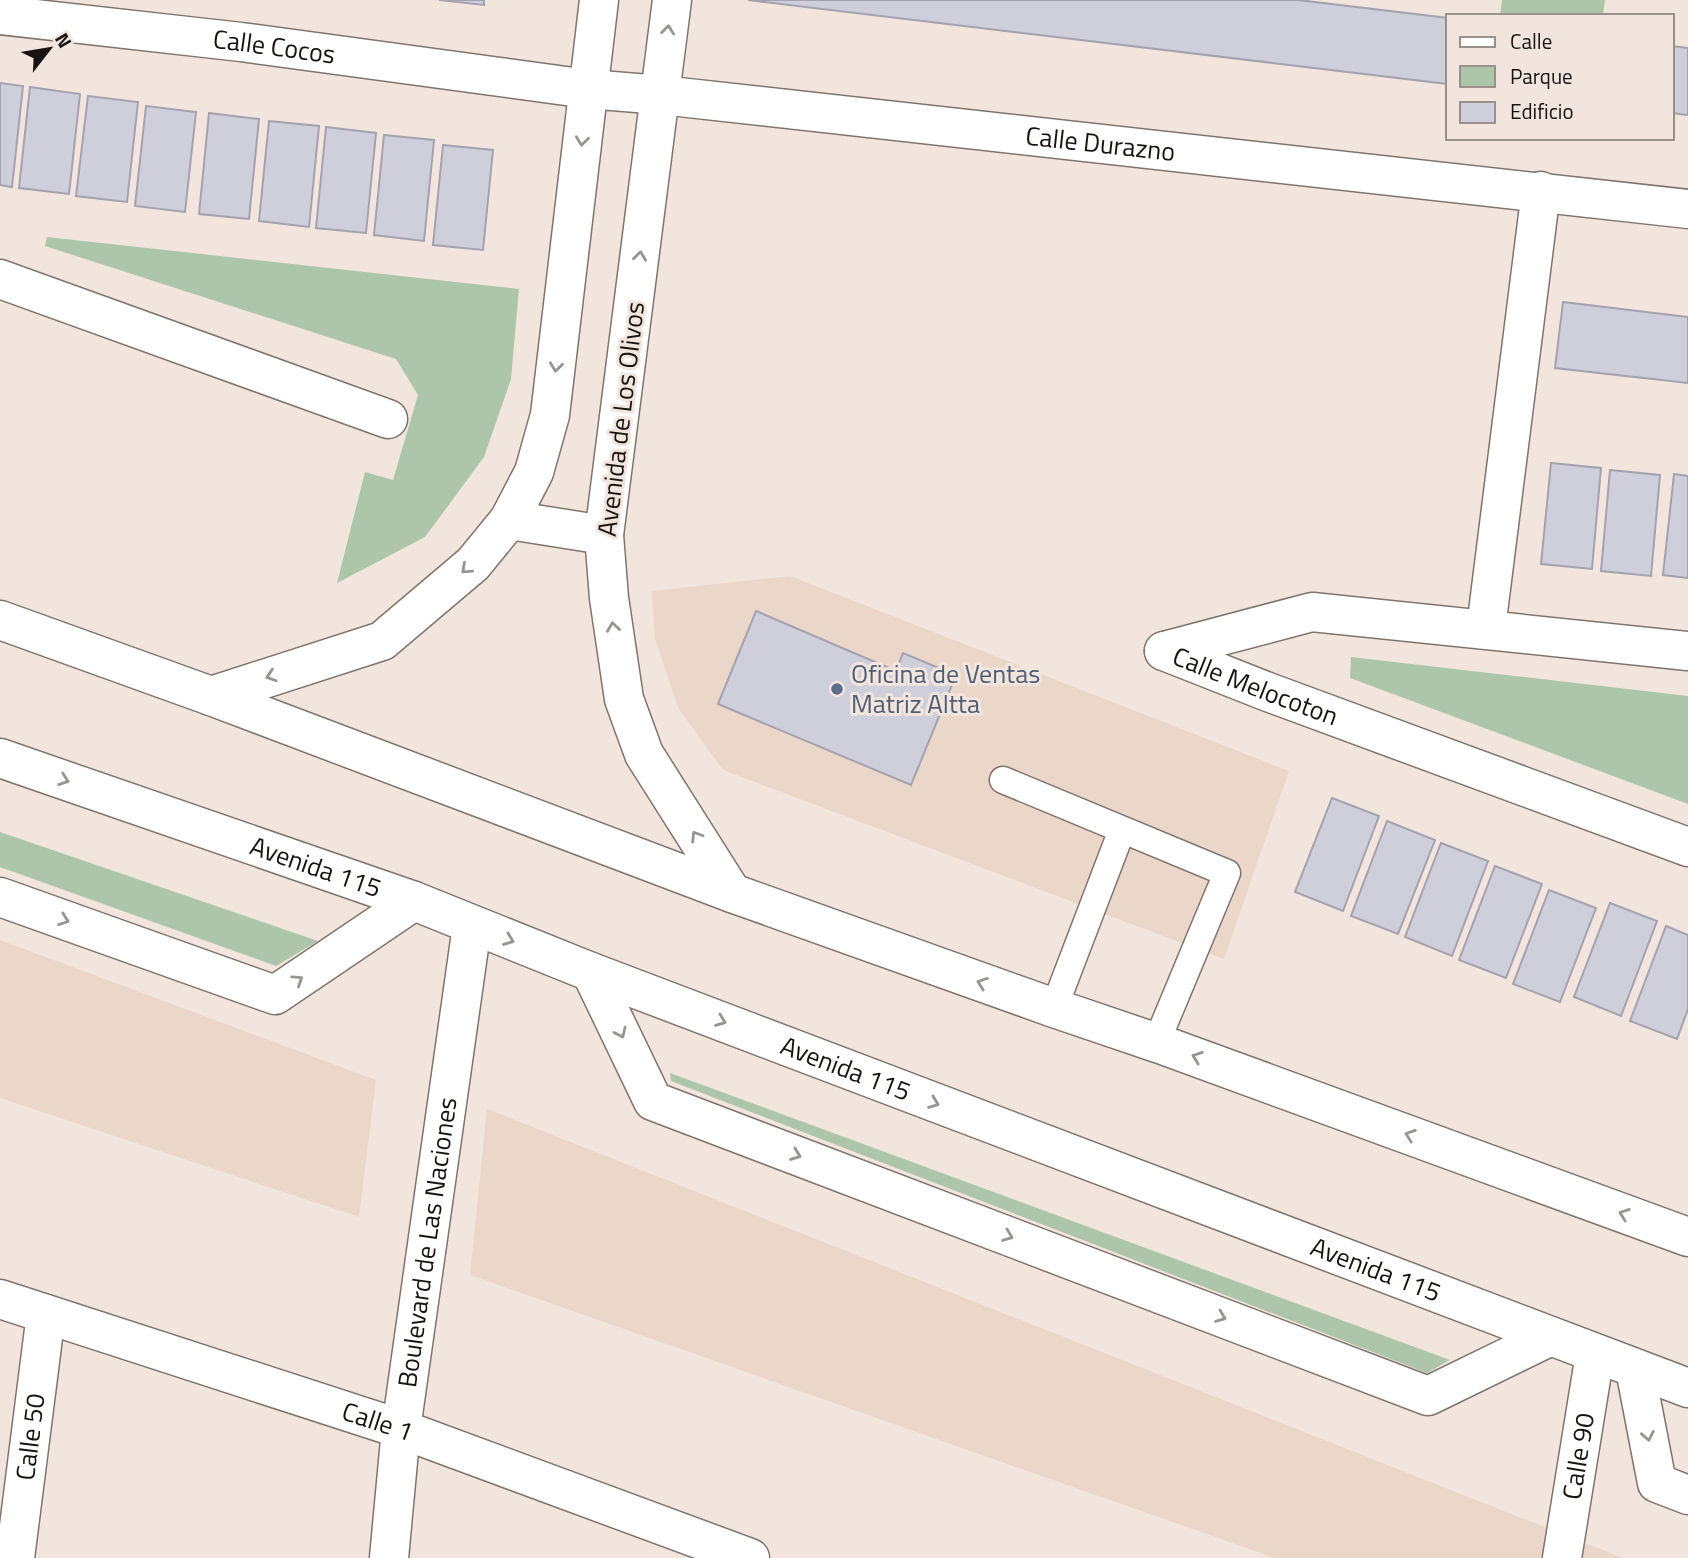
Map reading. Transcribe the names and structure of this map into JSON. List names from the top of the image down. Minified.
{"streets":{"street":["Calle Cocos","Calle Durazno","Avenida de Los Olivos","Calle Melocoton","Avenida 115","Boulevard de Las Naciones","Calle 1","Calle 50","Calle 90"]},"crossings":[["Calle Cocos","Calle Durazno"],["Calle Durazno","Avenida de Los Olivos"],["Avenida 115","Boulevard de Las Naciones"],["Avenida 115","Calle 90"],["Boulevard de Las Naciones","Calle 1"],["Calle 1","Calle 50"]],"places":["Oficina de Ventas Matriz Altta"],"legend":["Calle","Parque","Edificio"],"north":"top right"}
